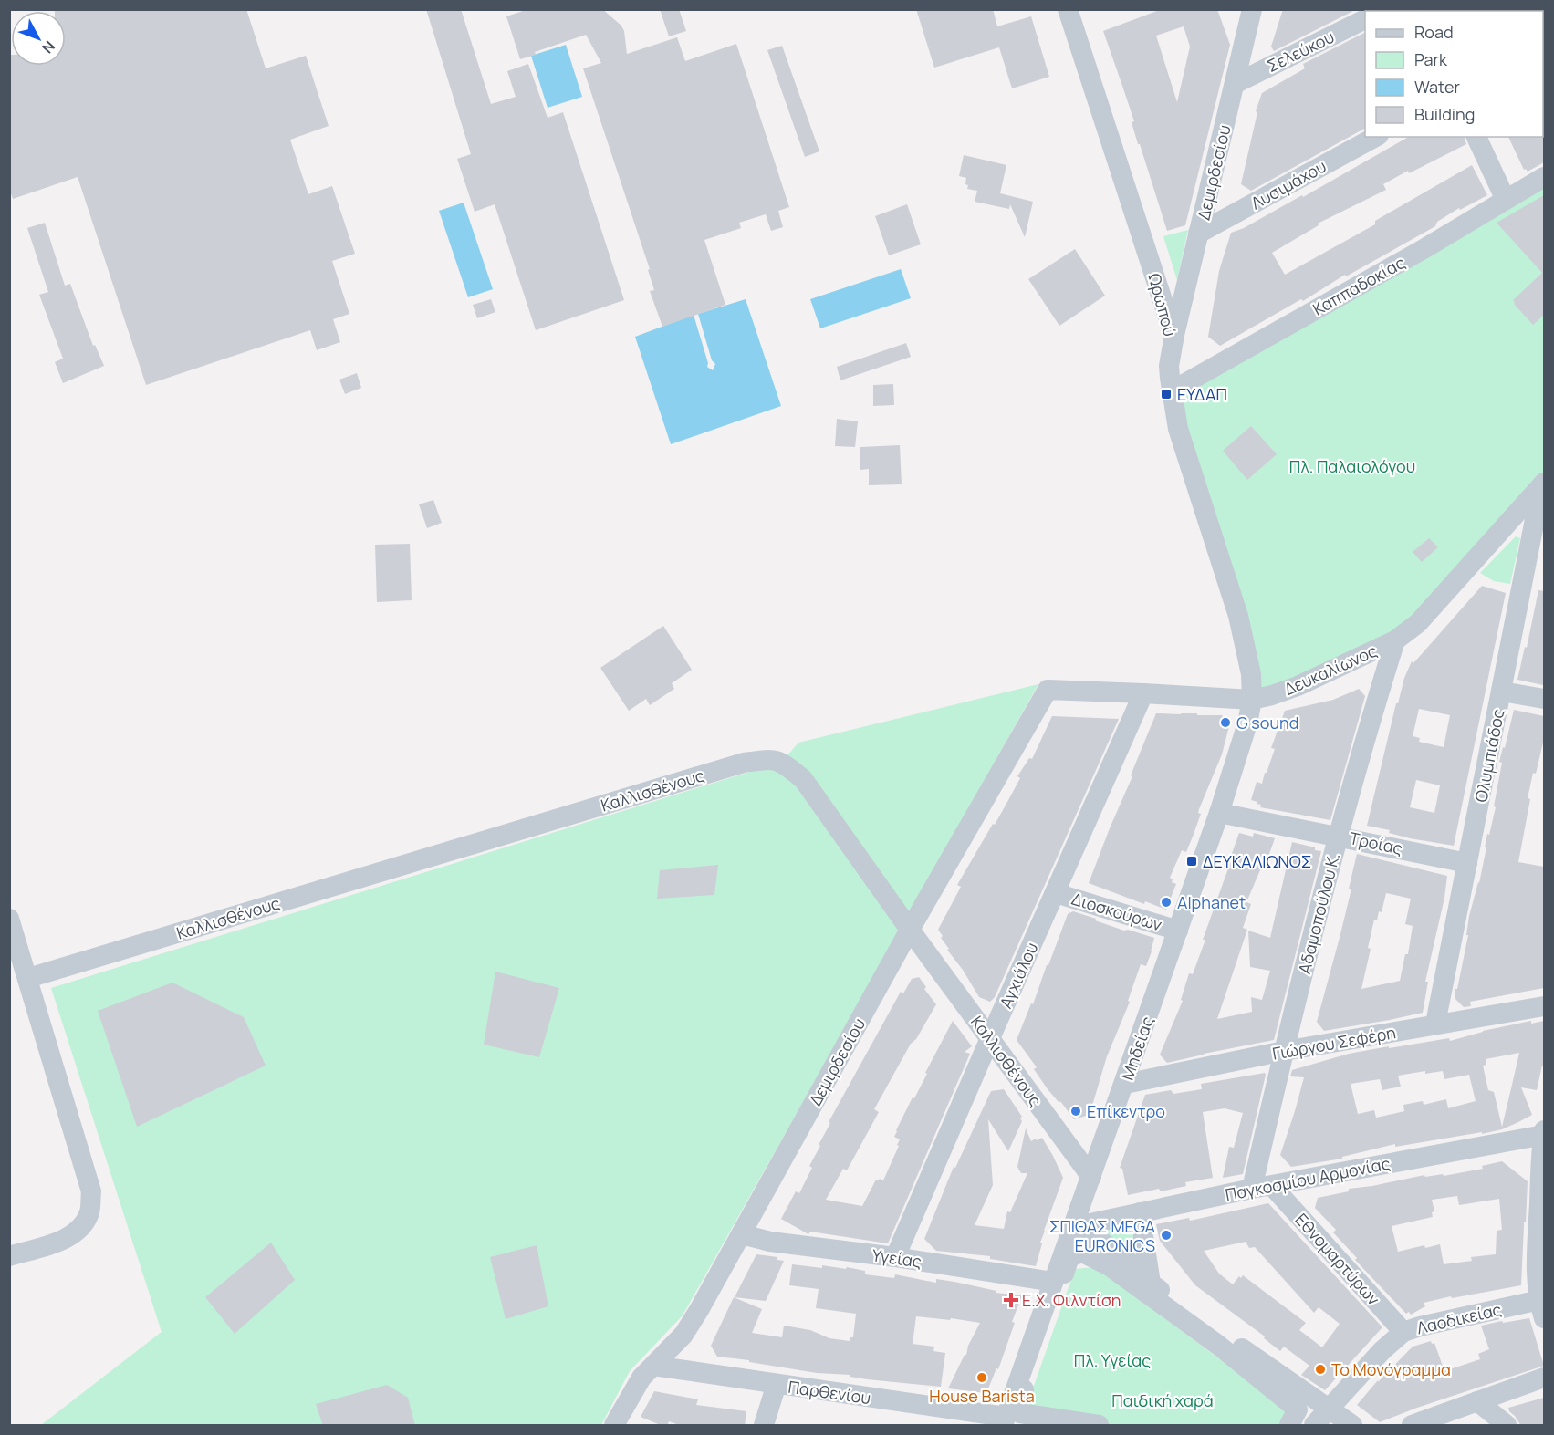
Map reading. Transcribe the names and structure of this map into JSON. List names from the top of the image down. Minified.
{"streets":{"street":["Σελεύκου","Δεμιρδεσίου","Λυσιμάχου","Καππαδοκίας","Ωρωπού","Δευκαλίωνος","Ολυμπιάδος","Καλλισθένους","Τροίας","Διοσκούρων","Αδαμοπούλου Κ.","Αγχιάλου","Γιώργου Σεφέρη","Μηδείας","Παγκοσμίου Αρμονίας","Υγείας","Εθνομαρτύρων","Λαοδικείας","Παρθενίου"]},"crossings":[["Σελεύκου","Δεμιρδεσίου"],["Δεμιρδεσίου","Λυσιμάχου"],["Δεμιρδεσίου","Ωρωπού"],["Δεμιρδεσίου","Δευκαλίωνος"],["Δεμιρδεσίου","Καλλισθένους"],["Δεμιρδεσίου","Υγείας"],["Δεμιρδεσίου","Παρθενίου"],["Καππαδοκίας","Ωρωπού"],["Ωρωπού","Δευκαλίωνος"],["Ωρωπού","Μηδείας"],["Δευκαλίωνος","Ολυμπιάδος"],["Δευκαλίωνος","Αδαμοπούλου Κ."],["Δευκαλίωνος","Αγχιάλου"],["Δευκαλίωνος","Μηδείας"],["Ολυμπιάδος","Τροίας"],["Ολυμπιάδος","Γιώργου Σεφέρη"],["Καλλισθένους","Αγχιάλου"],["Καλλισθένους","Μηδείας"],["Τροίας","Αδαμοπούλου Κ."],["Τροίας","Μηδείας"],["Διοσκούρων","Αγχιάλου"],["Διοσκούρων","Μηδείας"],["Αδαμοπούλου Κ.","Γιώργου Σεφέρη"],["Αδαμοπούλου Κ.","Παγκοσμίου Αρμονίας"],["Αγχιάλου","Υγείας"],["Γιώργου Σεφέρη","Μηδείας"],["Μηδείας","Παγκοσμίου Αρμονίας"],["Μηδείας","Υγείας"],["Μηδείας","Παρθενίου"],["Παγκοσμίου Αρμονίας","Εθνομαρτύρων"],["Εθνομαρτύρων","Λαοδικείας"]],"parks":["Πλ. Παλαιολόγου","Πλ. Υγείας","Παιδική χαρά"],"places":{"transit":["ΕΥΔΑΠ","ΔΕΥΚΑΛΙΩΝΟΣ"],"other":["G sound","Alphanet","Επίκεντρο","ΣΠΙΘΑΣ MEGA EURONICS","Το Μονόγραμμα","House Barista"],"health":["Ε.Χ. Φιλντίση"]},"legend":["Road","Park","Water","Building"],"north":"bottom right"}
